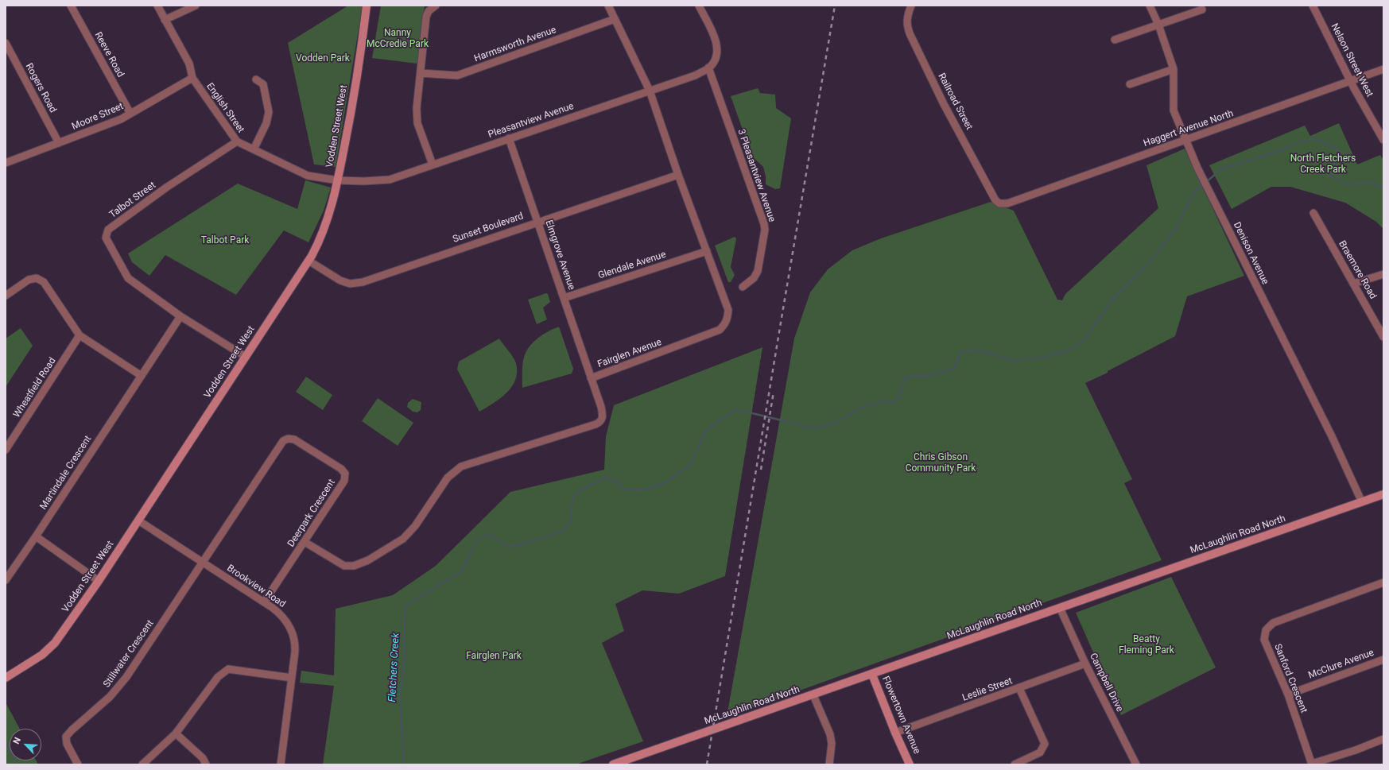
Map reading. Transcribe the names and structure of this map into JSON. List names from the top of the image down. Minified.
{"streets":{"street":["Harmsworth Avenue","Reeve Road","Nelson Street West","Rogers Road","Railroad Street","English Street","Moore Street","Pleasantview Avenue","Vodden Street West","Haggert Avenue North","3 Pleasantview Avenue","Talbot Street","Sunset Boulevard","Denison Avenue","Elmgrove Avenue","Glendale Avenue","Braemore Road","Fairglen Avenue","Wheatfield Road","Martindale Crescent","Deerpark Crescent","McLaughlin Road North","Brookview Road","Stillwater Crescent","McClure Avenue","Sanford Crescent","Campbell Drive","Leslie Street","Flowertown Avenue"]},"crossings":[["Harmsworth Avenue","Fairglen Avenue"],["Reeve Road","Moore Street"],["Nelson Street West","Haggert Avenue North"],["Rogers Road","Moore Street"],["Railroad Street","Haggert Avenue North"],["English Street","Moore Street"],["English Street","Pleasantview Avenue"],["English Street","Vodden Street West"],["English Street","Talbot Street"],["Pleasantview Avenue","Vodden Street West"],["Pleasantview Avenue","3 Pleasantview Avenue"],["Pleasantview Avenue","Elmgrove Avenue"],["Pleasantview Avenue","Fairglen Avenue"],["Vodden Street West","Talbot Street"],["Vodden Street West","Sunset Boulevard"],["Vodden Street West","Brookview Road"],["Haggert Avenue North","Denison Avenue"],["Talbot Street","Martindale Crescent"],["Sunset Boulevard","Elmgrove Avenue"],["Sunset Boulevard","Fairglen Avenue"],["Denison Avenue","McLaughlin Road North"],["Elmgrove Avenue","Glendale Avenue"],["Elmgrove Avenue","Fairglen Avenue"],["Glendale Avenue","Fairglen Avenue"],["Fairglen Avenue","Deerpark Crescent"],["Deerpark Crescent","Brookview Road"],["Deerpark Crescent","Stillwater Crescent"],["McLaughlin Road North","Campbell Drive"],["McLaughlin Road North","Flowertown Avenue"],["Brookview Road","Stillwater Crescent"],["McClure Avenue","Sanford Crescent"],["Campbell Drive","Leslie Street"],["Leslie Street","Flowertown Avenue"]],"water":["Fletchers Creek"],"parks":["Nanny McCredie Park","Vodden Park","North Fletchers Creek Park","Talbot Park","Chris Gibson Community Park","Beatty Fleming Park","Fairglen Park"],"north":"top left"}
